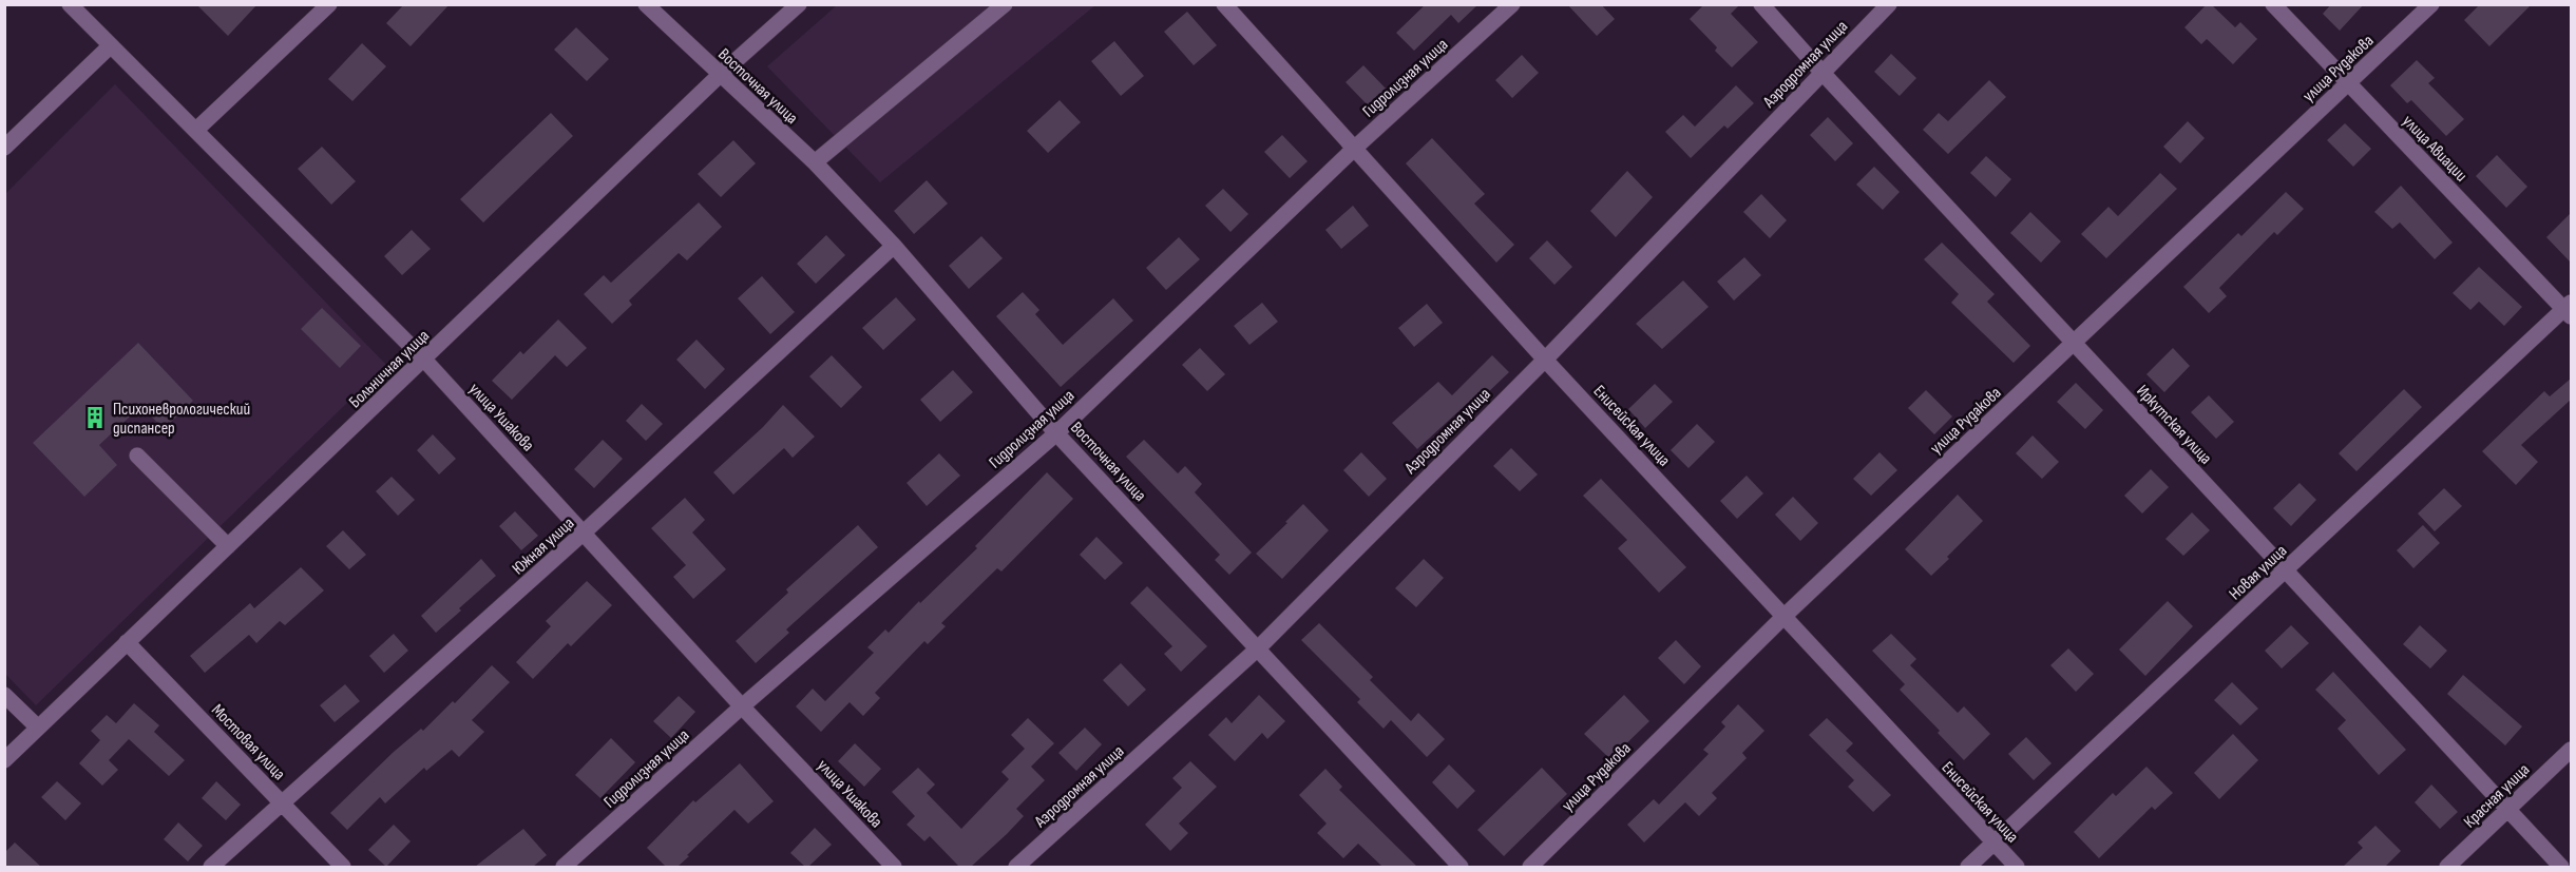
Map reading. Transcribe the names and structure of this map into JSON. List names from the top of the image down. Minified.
{"streets":{"street":["Аэродромная улица","улица Рудакова","Гидролизная улица","Восточная улица","улица Авиации","Больничная улица","улица Ушакова","Иркутская улица","Енисейская улица","Южная улица","Новая улица","Мостовая улица","Красная улица"]},"crossings":[["Аэродромная улица","Восточная улица"],["Аэродромная улица","Иркутская улица"],["Аэродромная улица","Енисейская улица"],["улица Рудакова","улица Авиации"],["улица Рудакова","Иркутская улица"],["улица Рудакова","Енисейская улица"],["Гидролизная улица","Восточная улица"],["Гидролизная улица","улица Ушакова"],["Гидролизная улица","Енисейская улица"],["Восточная улица","Больничная улица"],["Восточная улица","Южная улица"],["улица Авиации","Новая улица"],["Больничная улица","улица Ушакова"],["Больничная улица","Мостовая улица"],["улица Ушакова","Южная улица"],["Иркутская улица","Новая улица"],["Иркутская улица","Красная улица"],["Енисейская улица","Новая улица"],["Южная улица","Мостовая улица"]],"places":{"building":["Психоневрологический диспансер"]}}
